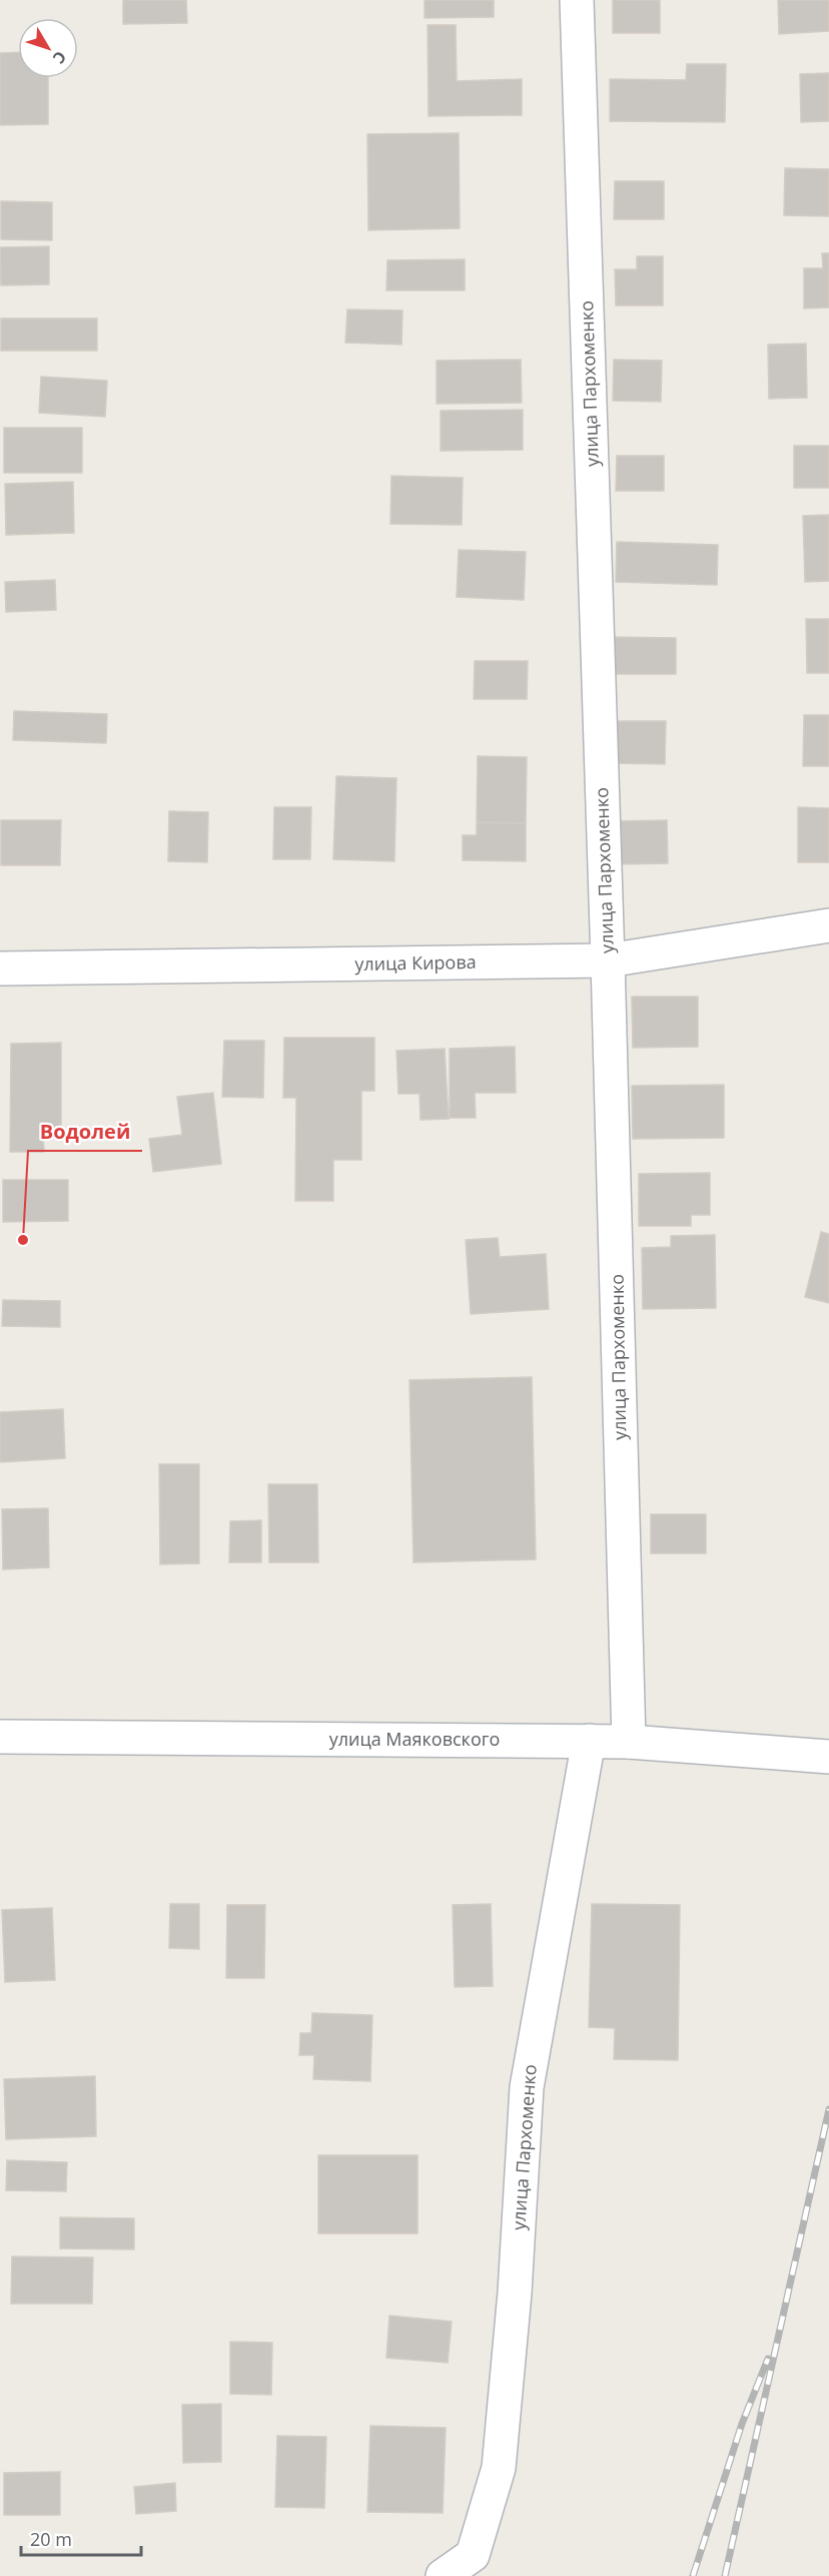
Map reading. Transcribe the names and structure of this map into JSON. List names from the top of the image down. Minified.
{"streets":{"street":["улица Пархоменко","улица Кирова","улица Маяковского"]},"crossings":[["улица Пархоменко","улица Кирова"],["улица Пархоменко","улица Маяковского"]],"places":["Водолей"],"scale_bar":"20 m","north":"bottom right"}
